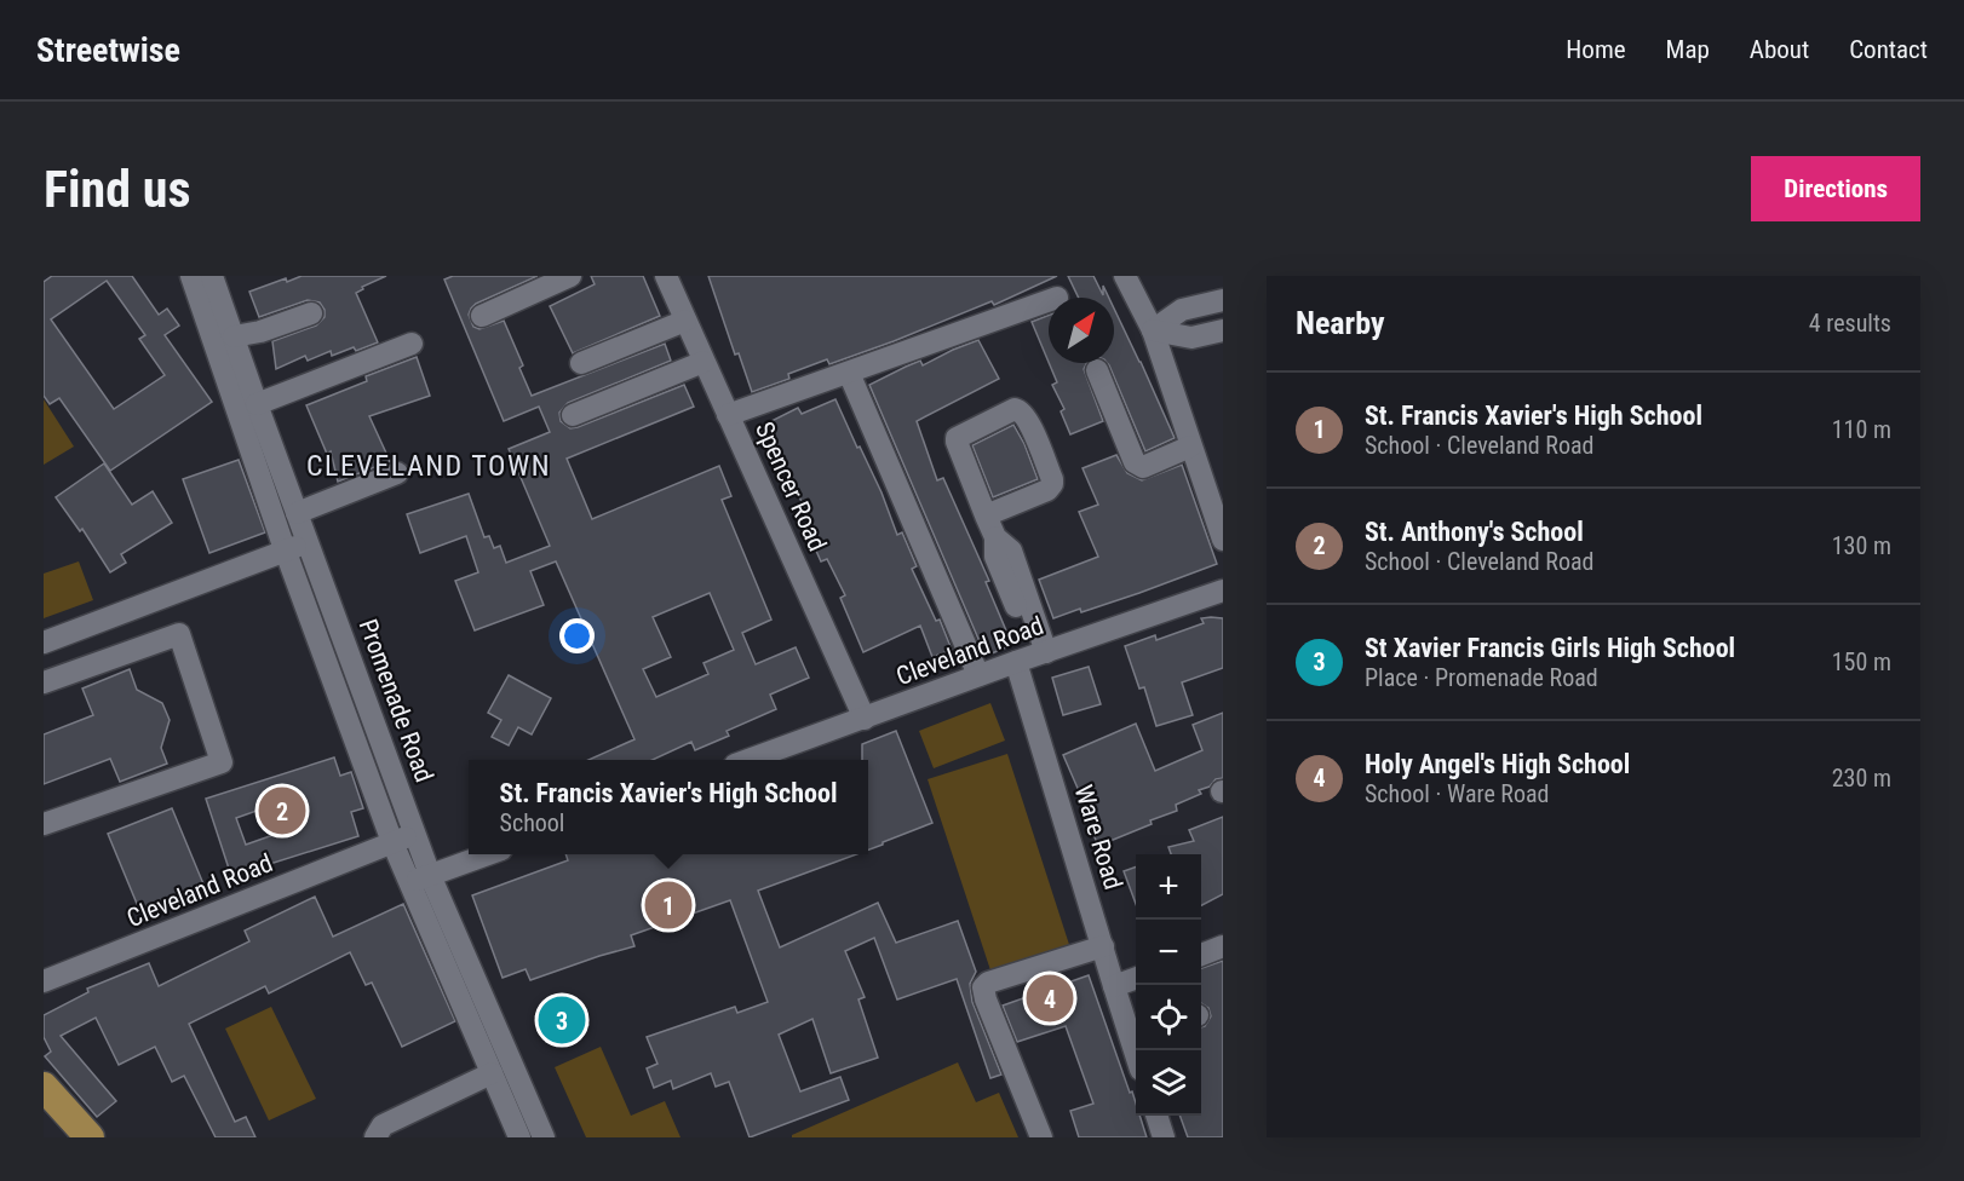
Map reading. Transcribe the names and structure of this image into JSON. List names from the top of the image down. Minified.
{"streets":{"street":["Spencer Road","Cleveland Road","Promenade Road","Ware Road"]},"crossings":[["Spencer Road","Cleveland Road"],["Cleveland Road","Promenade Road"],["Cleveland Road","Ware Road"]],"districts":["CLEVELAND TOWN"],"north":"top right","page":{"header":"Streetwise","nav":["Home","Map","About","Contact"],"buttons":"Directions","title":"Find us","heading":["Nearby","4 results"],"list":[{"mark":"1","name":"St. Francis Xavier's High School","note":"School · Cleveland Road","value":"110 m"},{"mark":"2","name":"St. Anthony's School","note":"School · Cleveland Road","value":"130 m"},{"mark":"3","name":"St Xavier Francis Girls High School","note":"Place · Promenade Road","value":"150 m"},{"mark":"4","name":"Holy Angel's High School","note":"School · Ware Road","value":"230 m"}],"popup":["St. Francis Xavier's High School","School"],"pins":["2","1","4","3"],"map_buttons":["+","−"]}}
